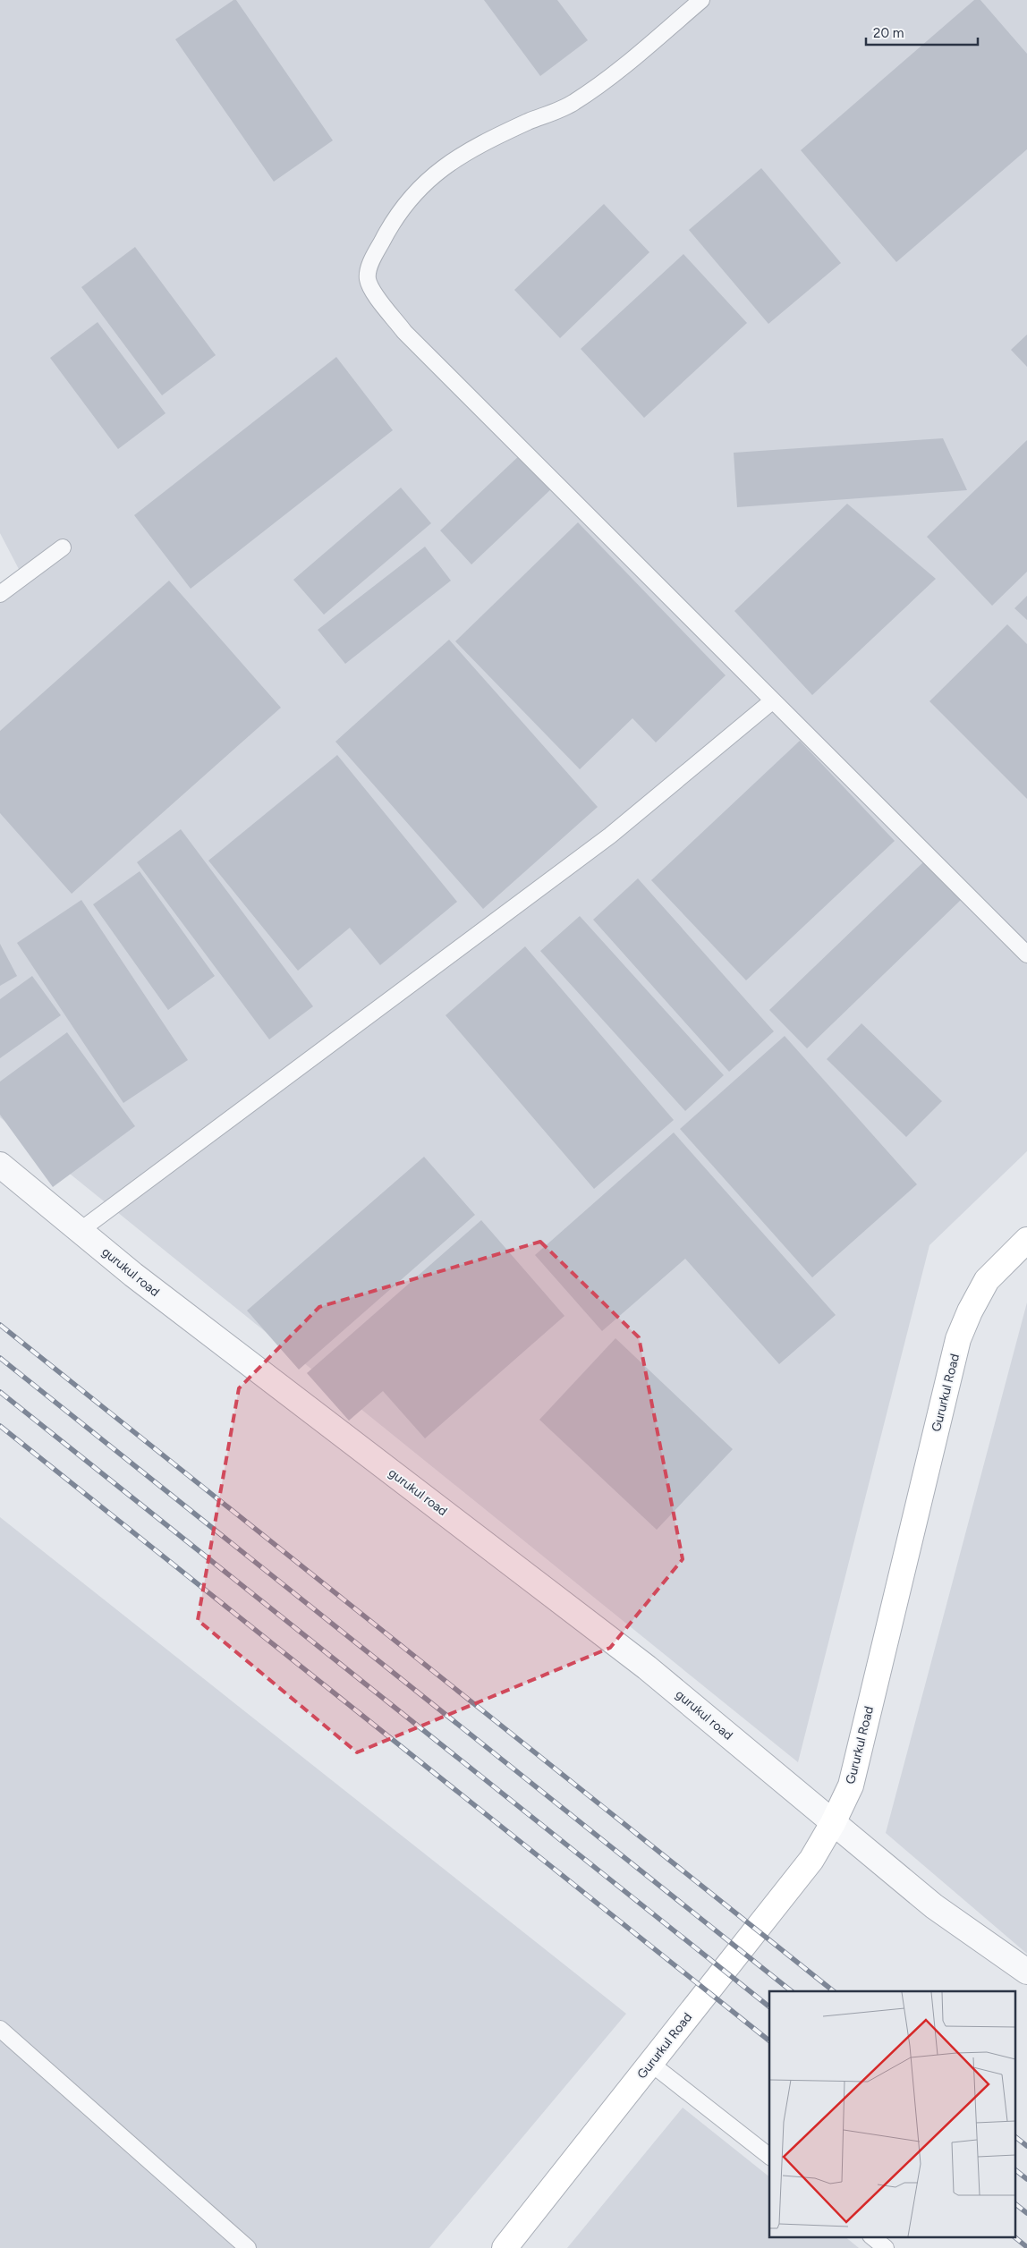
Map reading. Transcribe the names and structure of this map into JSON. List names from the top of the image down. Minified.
{"streets":{"street":["gurukul road","Gururkul Road"]},"crossings":[["gurukul road","Gururkul Road"]],"scale_bar":"20 m"}
